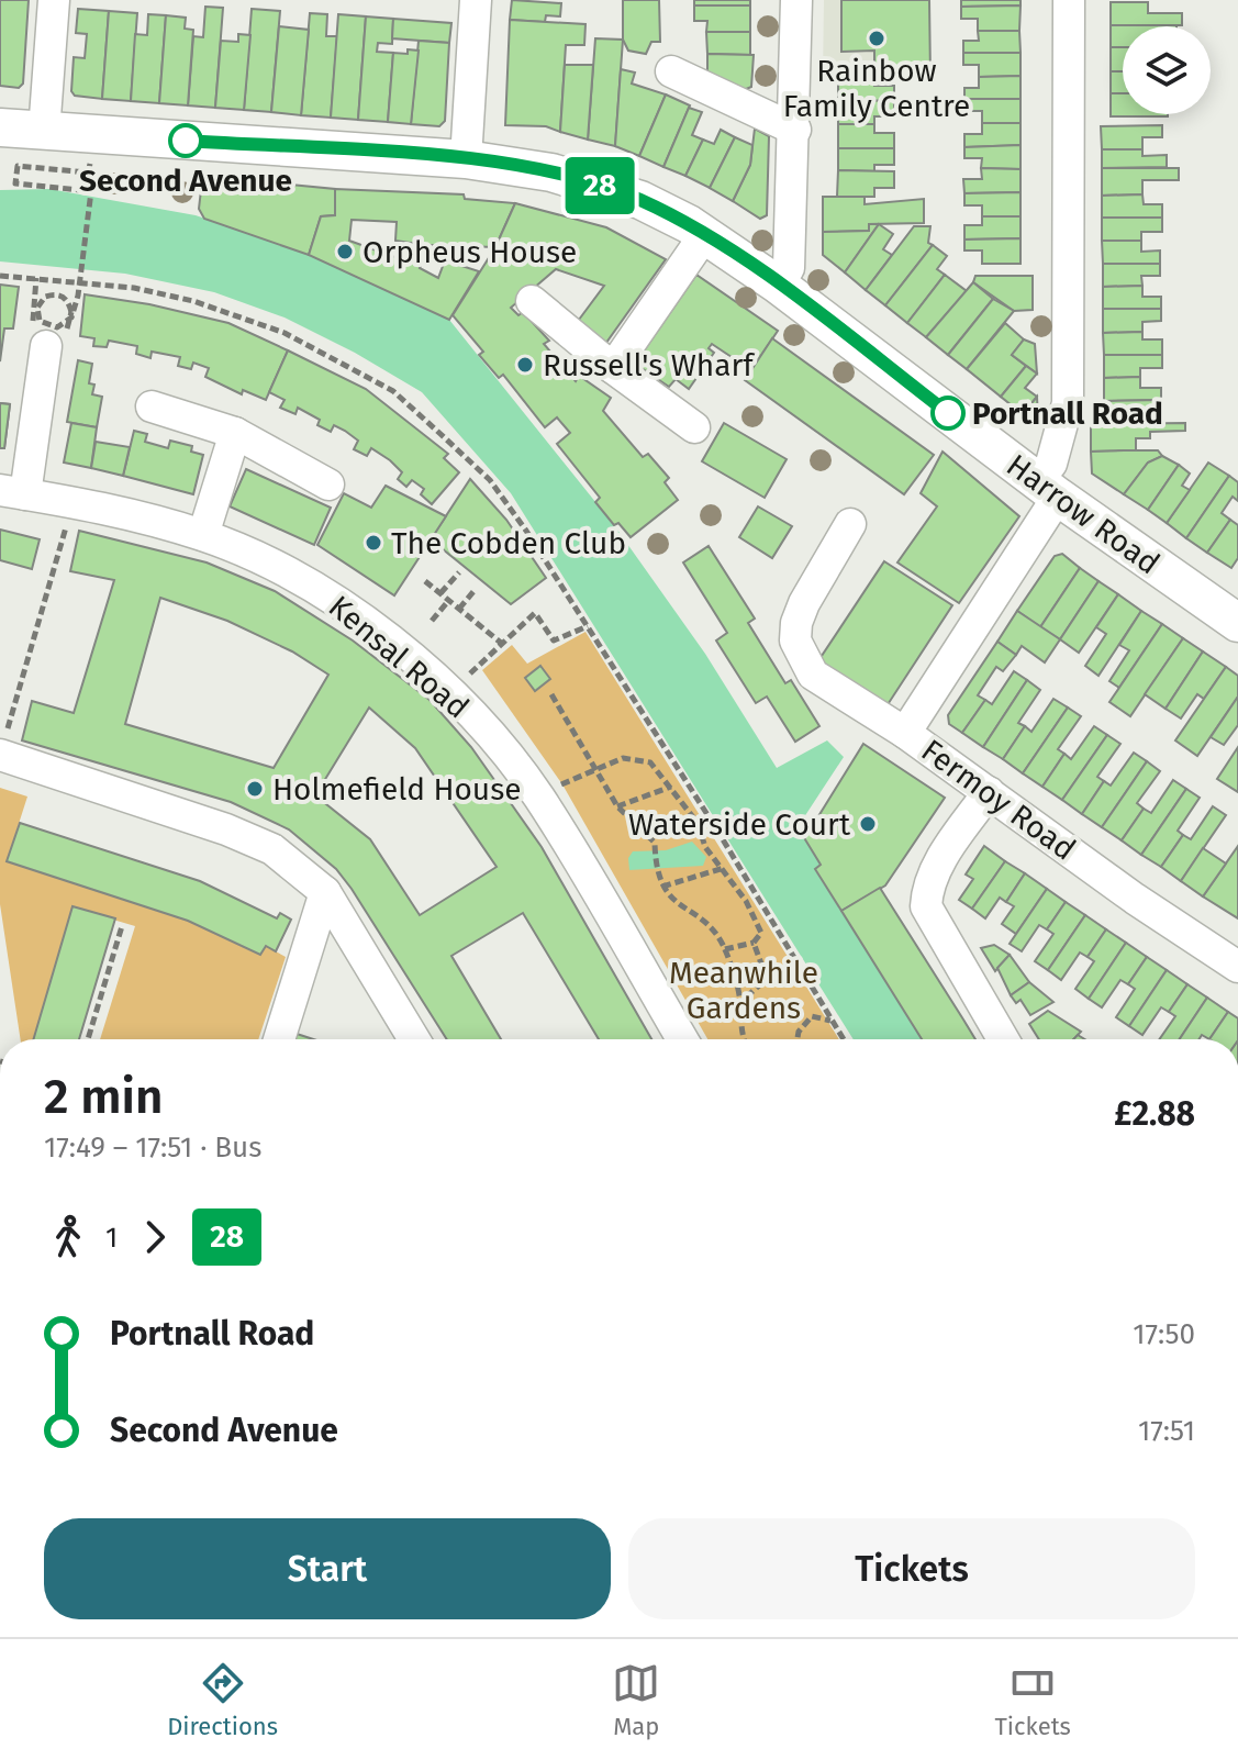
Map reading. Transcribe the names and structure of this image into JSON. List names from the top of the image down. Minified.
{"streets":{"main road":["Harrow Road"],"street":["Kensal Road","Fermoy Road"]},"crossings":[["Harrow Road","Fermoy Road"]],"parks":["Meanwhile Gardens"],"places":["Rainbow Family Centre","Second Avenue","Orpheus House","Russell's Wharf","Portnall Road","The Cobden Club","Holmefield House","Waterside Court"],"lines":["bus line 28"],"page":{"on_map":"28","heading":["2 min","17:49 – 17:51 · Bus","£2.88"],"legs":["1","28"],"list":[{"name":"Portnall Road","value":"17:50"},{"name":"Second Avenue","value":"17:51"}],"buttons":["Start","Tickets"],"tabs":["Directions","Map","Tickets"]}}
